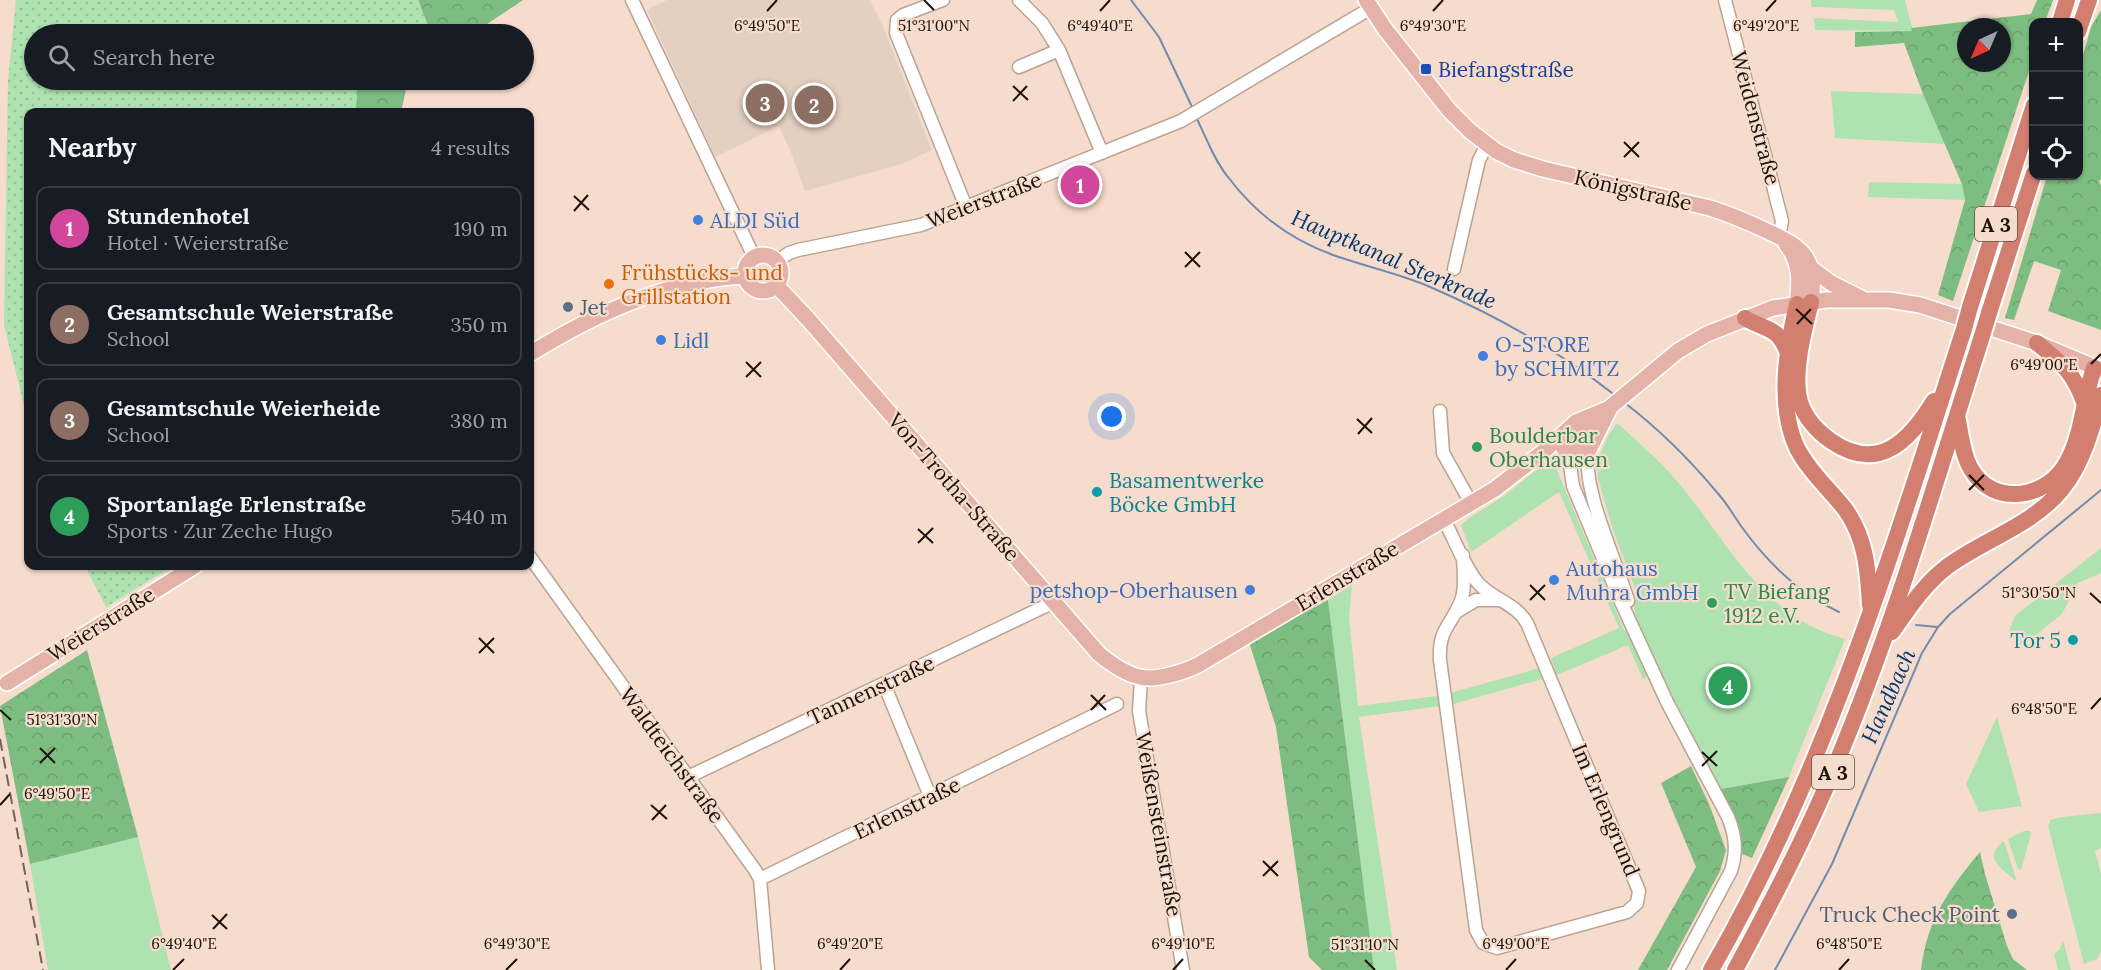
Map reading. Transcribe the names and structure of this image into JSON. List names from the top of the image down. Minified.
{"streets":{"highway":["A 3"],"main road":["Königstraße","Weierstraße","Von-Trotha-Straße","Erlenstraße"],"street":["Weidenstraße","Tannenstraße","Waldteichstraße","Im Erlengrund","Weißensteinstraße"]},"crossings":[["Weidenstraße","Königstraße"],["Weierstraße","Von-Trotha-Straße"],["Von-Trotha-Straße","Erlenstraße"],["Von-Trotha-Straße","Tannenstraße"],["Von-Trotha-Straße","Weißensteinstraße"],["Erlenstraße","Waldteichstraße"],["Erlenstraße","Im Erlengrund"],["Erlenstraße","Weißensteinstraße"],["Tannenstraße","Waldteichstraße"]],"water":["Hauptkanal Sterkrade","Handbach"],"places":{"transit":["Biefangstraße"],"other":["ALDI Süd","Frühstücks- und Grillstation","Jet","Lidl","O-STORE by SCHMITZ","Boulderbar Oberhausen","Basamentwerke Böcke GmbH","Autohaus Muhra GmbH","petshop-Oberhausen","TV Biefang 1912 e.V.","Tor 5","Truck Check Point"]},"north":"bottom left","page":{"map_buttons":["+","−"],"search":"Search here","pins":["3","2","1","4"],"heading":["Nearby","4 results"],"list":[{"mark":"1","name":"Stundenhotel","note":"Hotel · Weierstraße","value":"190 m"},{"mark":"2","name":"Gesamtschule Weierstraße","note":"School","value":"350 m"},{"mark":"3","name":"Gesamtschule Weierheide","note":"School","value":"380 m"},{"mark":"4","name":"Sportanlage Erlenstraße","note":"Sports · Zur Zeche Hugo","value":"540 m"}]},"coordinates":["51°31'00\"N","6°49'50\"E","6°49'40\"E","6°49'30\"E","6°49'20\"E","6°49'00\"E","51°30'50\"N","6°48'50\"E","51°31'30\"N","6°49'10\"E","51°31'10\"N"]}
